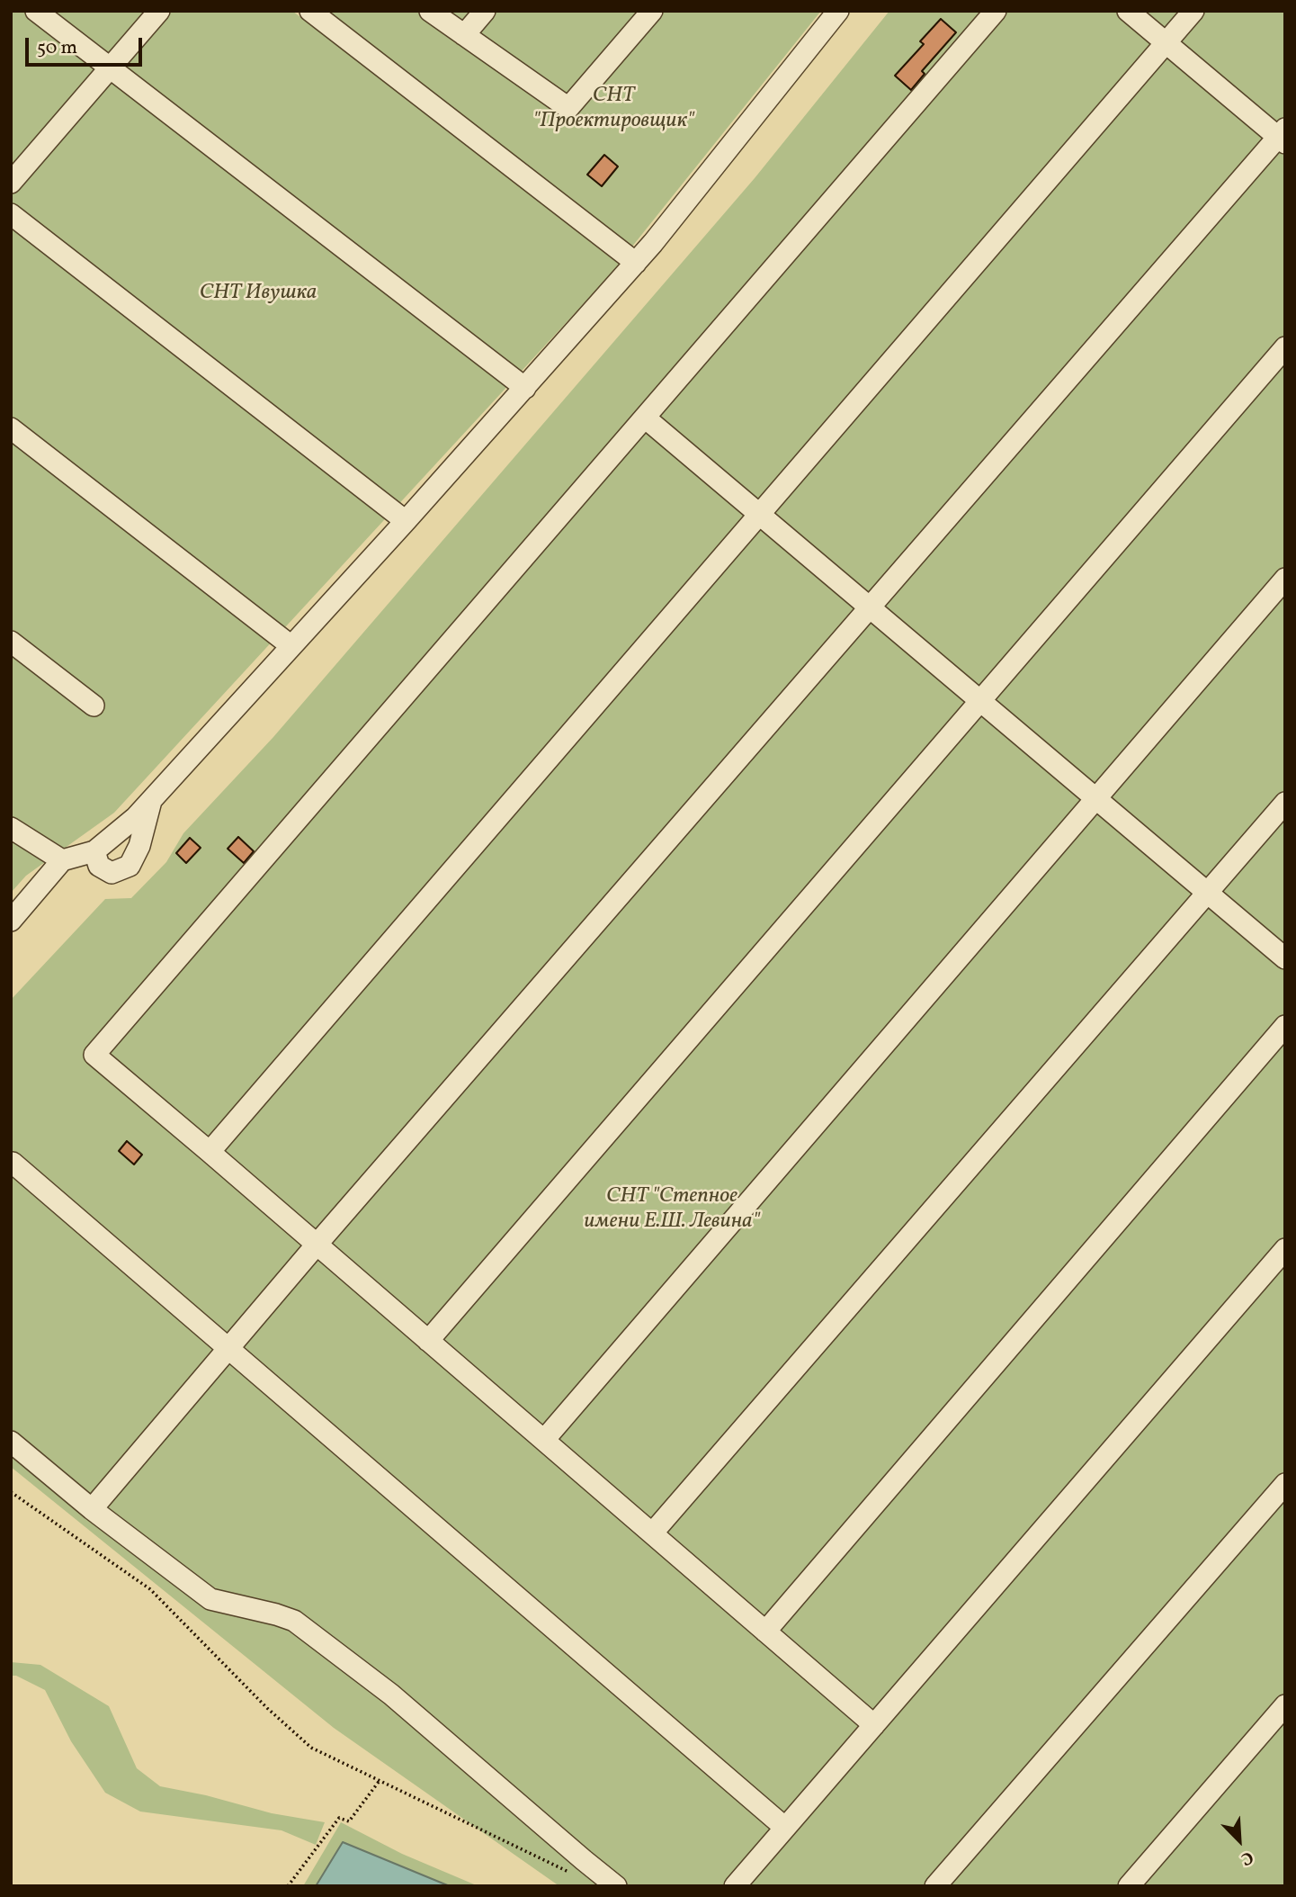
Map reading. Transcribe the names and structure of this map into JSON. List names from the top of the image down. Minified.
{"parks":["СНТ \"Проектировщик\"","СНТ Ивушка","СНТ \"Степное имени Е.Ш. Левина\""],"scale_bar":"50 m","north":"bottom right"}
